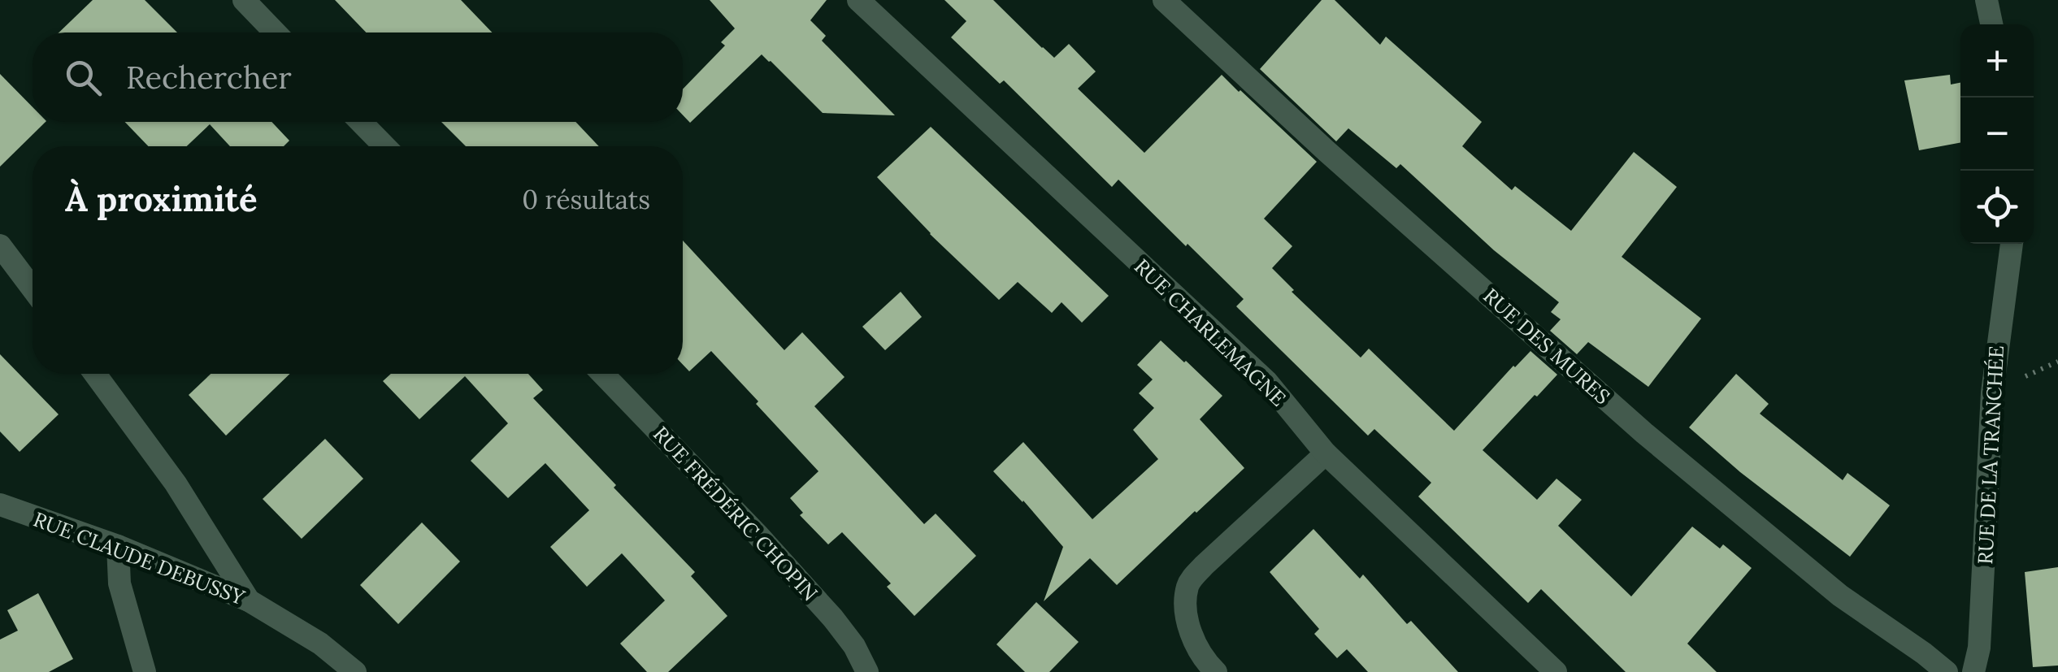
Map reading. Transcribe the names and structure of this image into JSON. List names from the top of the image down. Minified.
{"streets":{"street":["RUE CHARLEMAGNE","RUE DES MURES","RUE DE LA TRANCHÉE","RUE FRÉDÉRIC CHOPIN","RUE CLAUDE DEBUSSY"]},"page":{"map_buttons":["+","−"],"search":"Rechercher","heading":["À proximité","0 résultats"]}}
